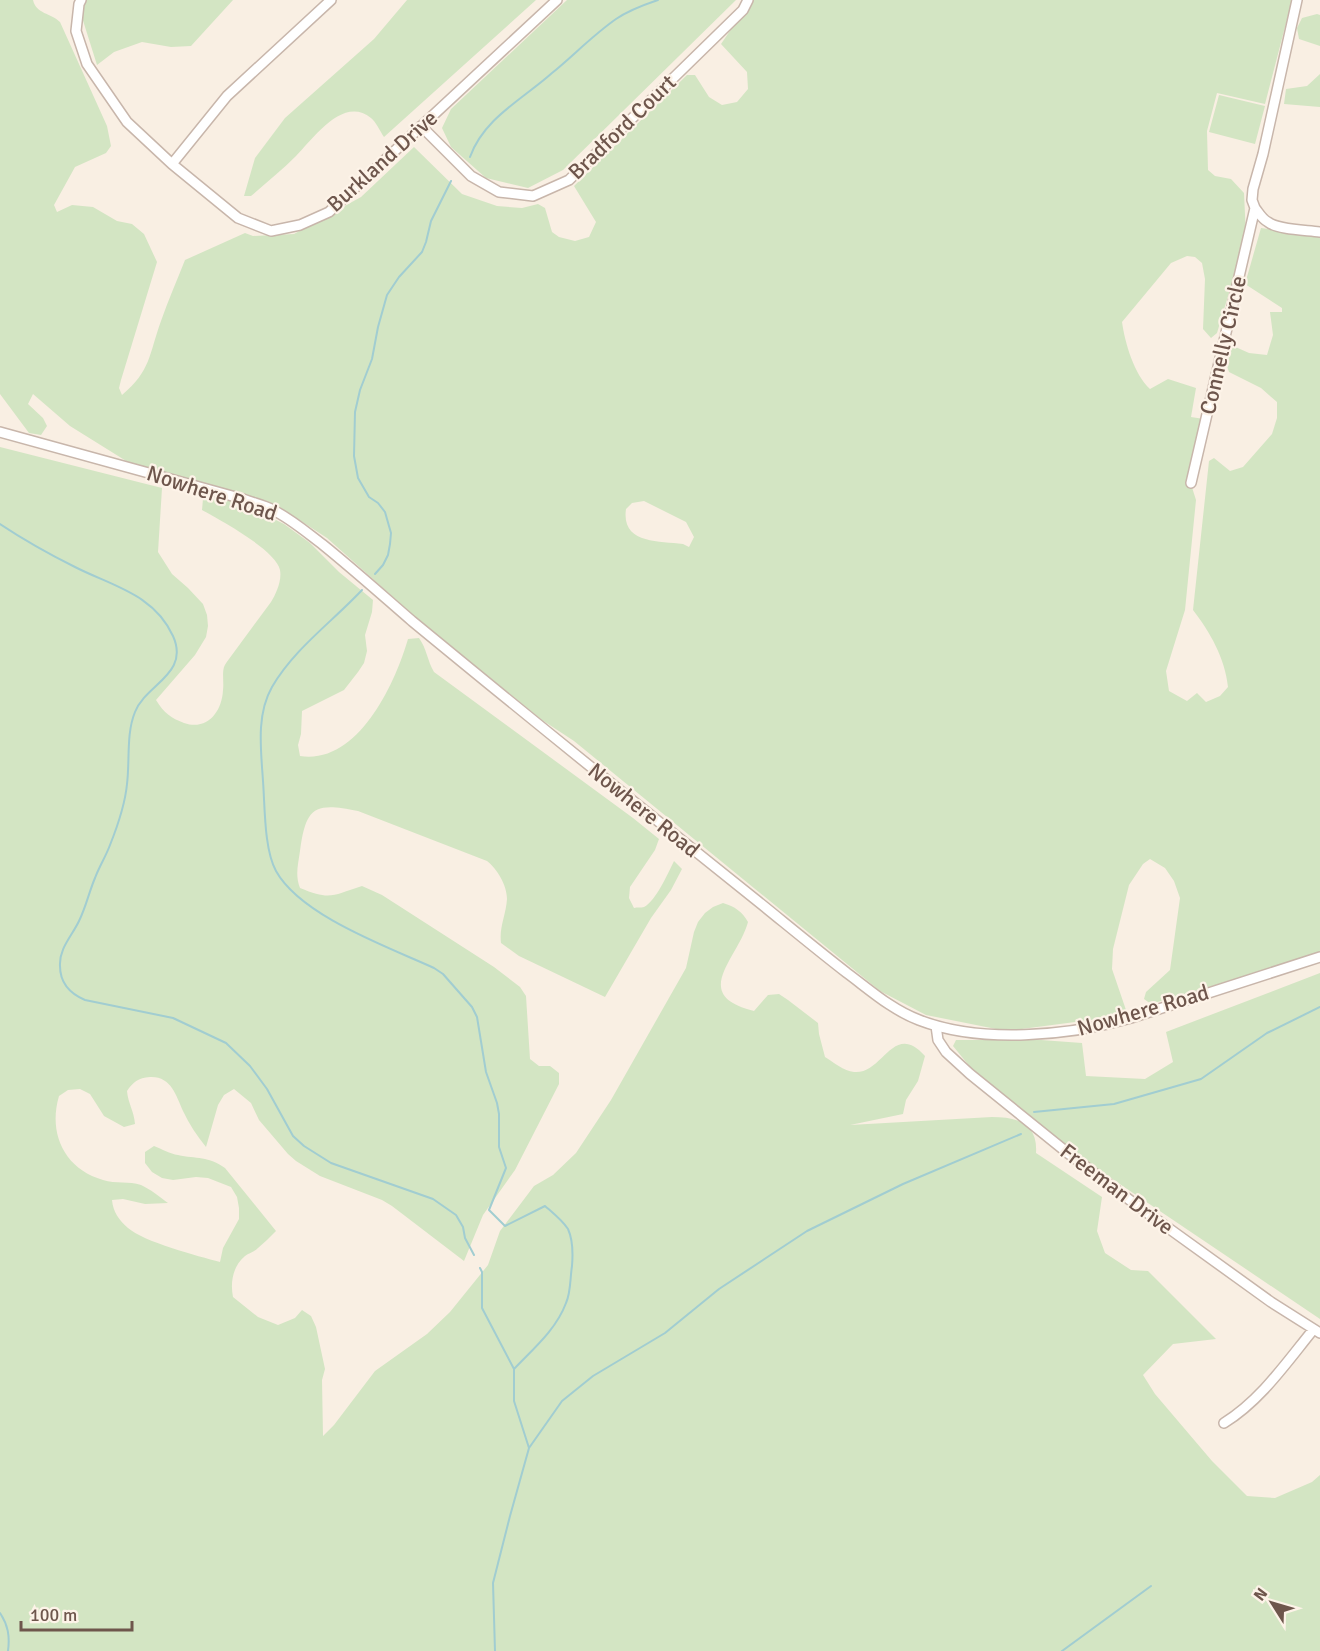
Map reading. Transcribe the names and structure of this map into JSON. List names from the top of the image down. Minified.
{"streets":{"street":["Bradford Court","Burkland Drive","Connelly Circle","Nowhere Road","Freeman Drive"]},"crossings":[["Bradford Court","Burkland Drive"],["Nowhere Road","Freeman Drive"]],"scale_bar":"100 m","north":"top left"}
